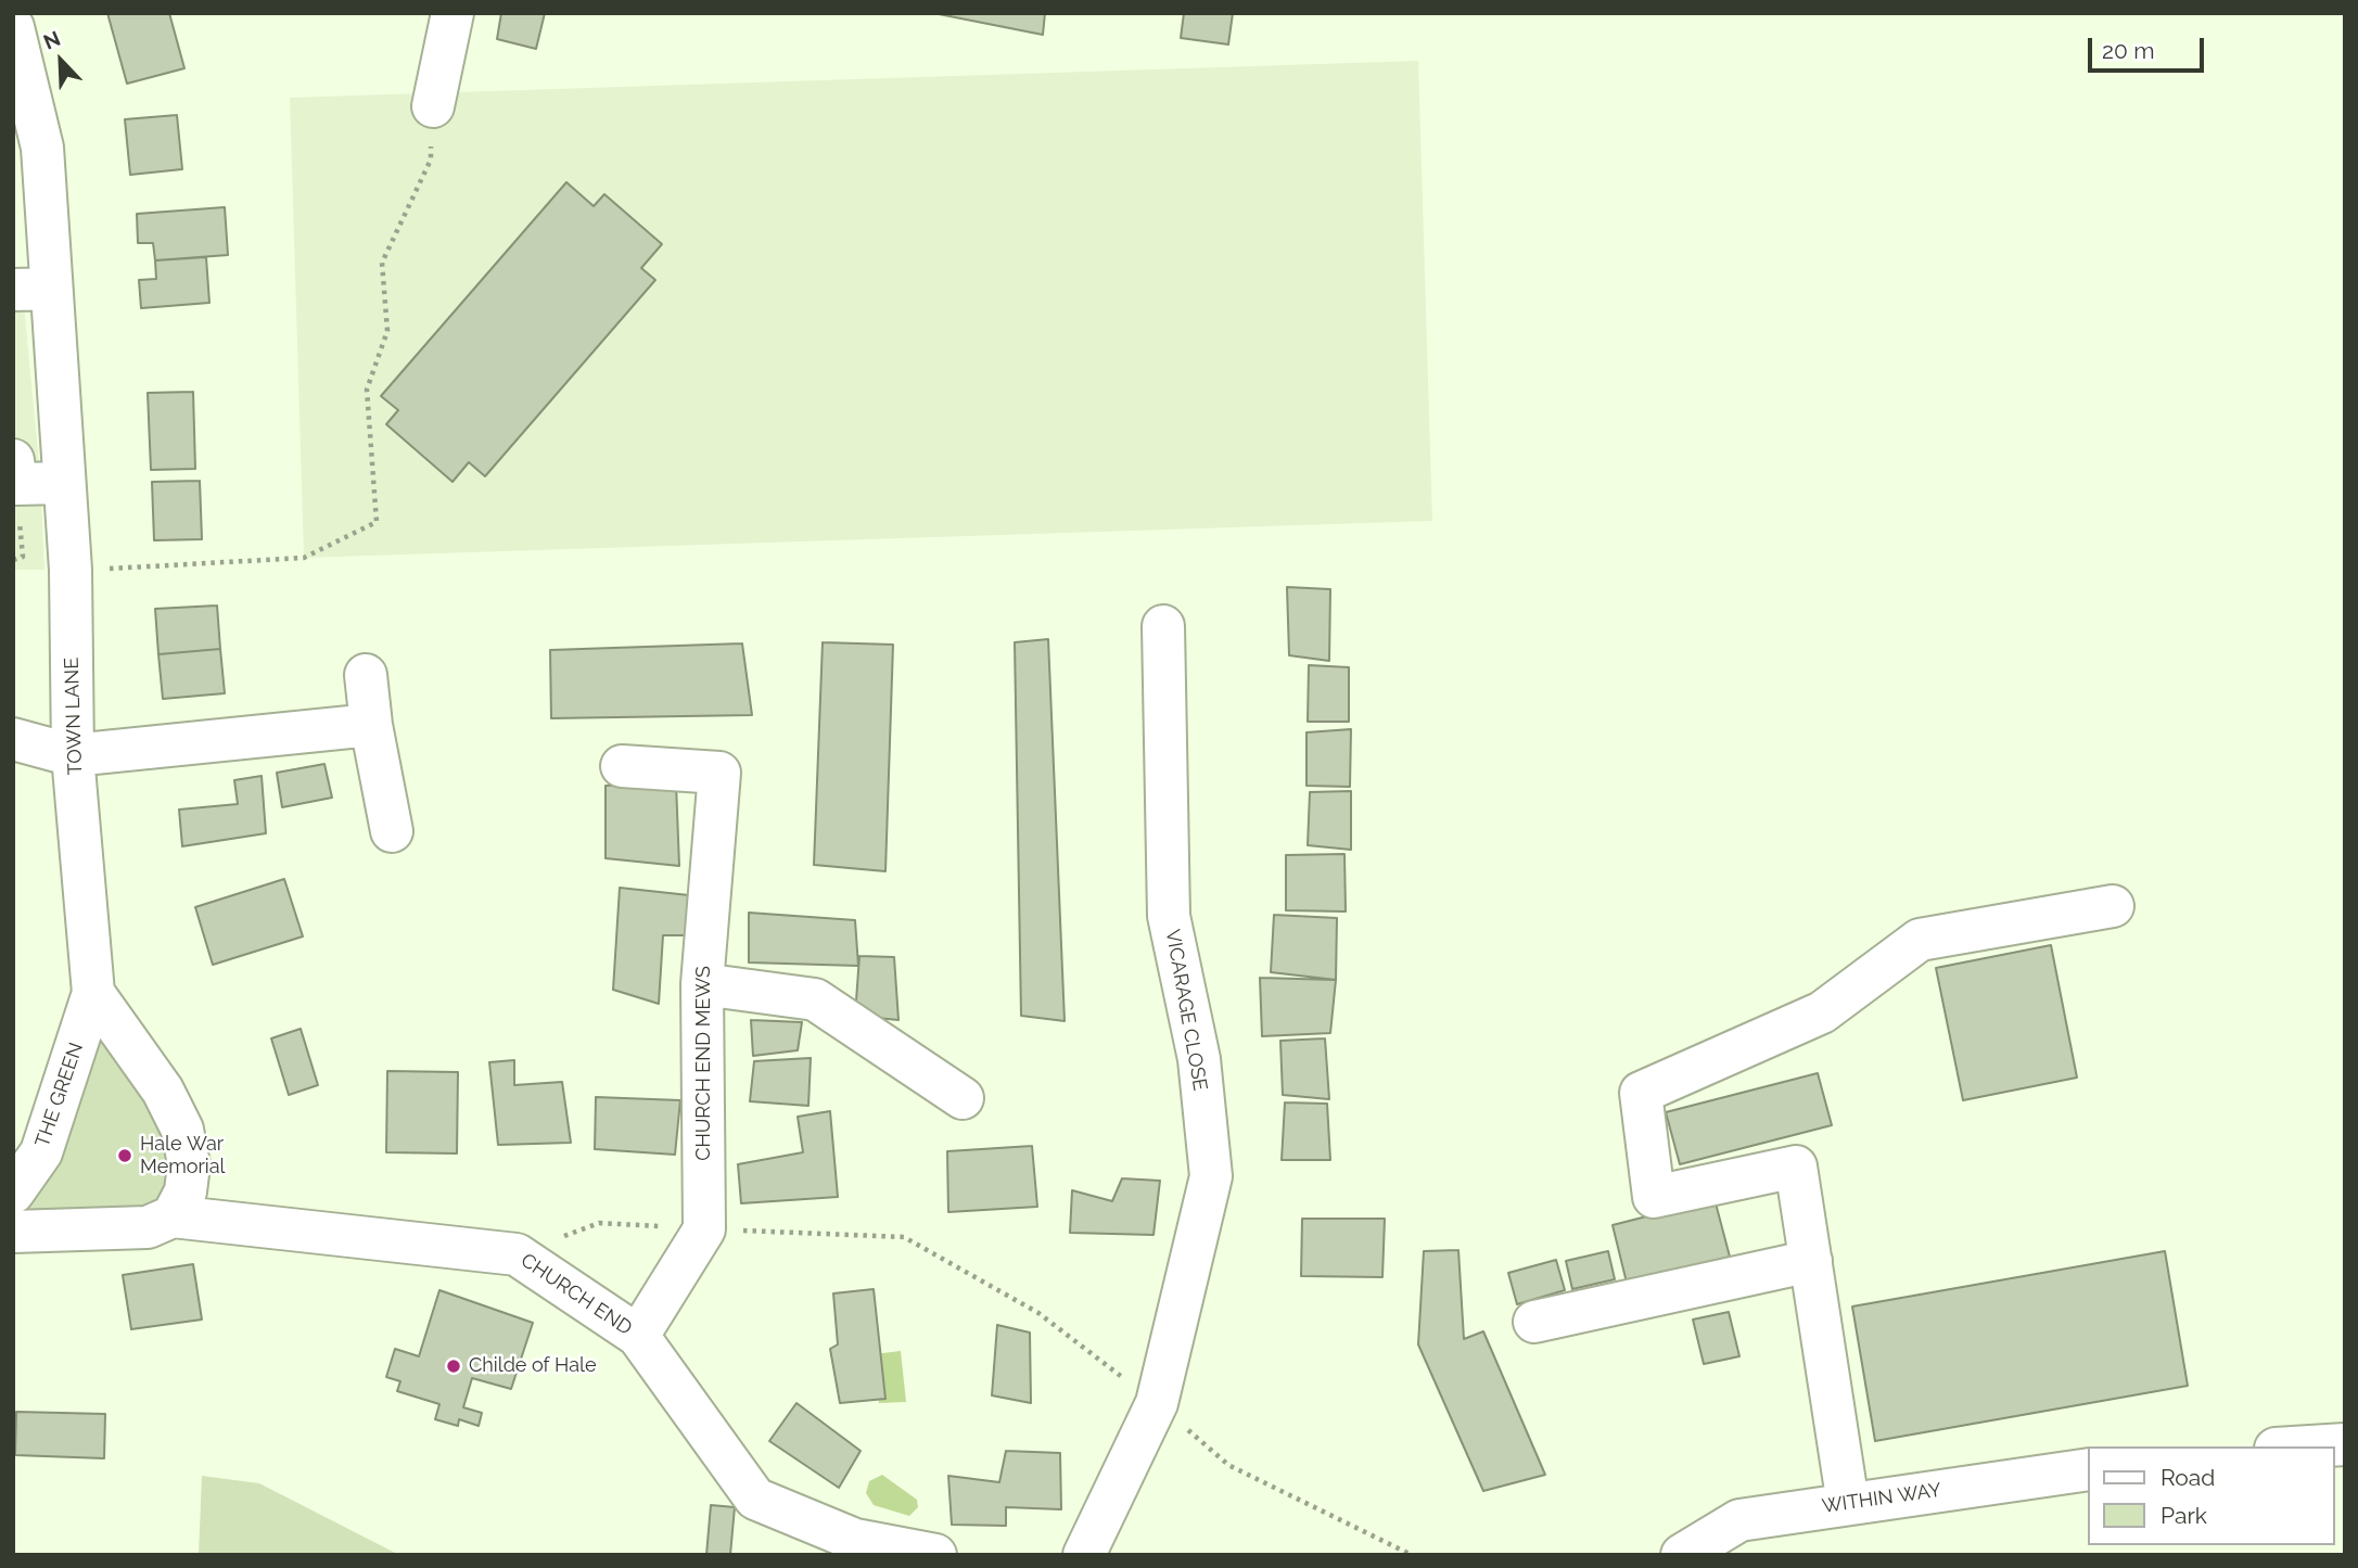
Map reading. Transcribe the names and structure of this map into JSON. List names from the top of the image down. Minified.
{"streets":{"street":["TOWN LANE","VICARAGE CLOSE","CHURCH END MEWS","THE GREEN","CHURCH END","WITHIN WAY"]},"crossings":[["TOWN LANE","THE GREEN"]],"places":["Hale War Memorial","Childe of Hale"],"legend":["Road","Park"],"scale_bar":"20 m","north":"top left"}
